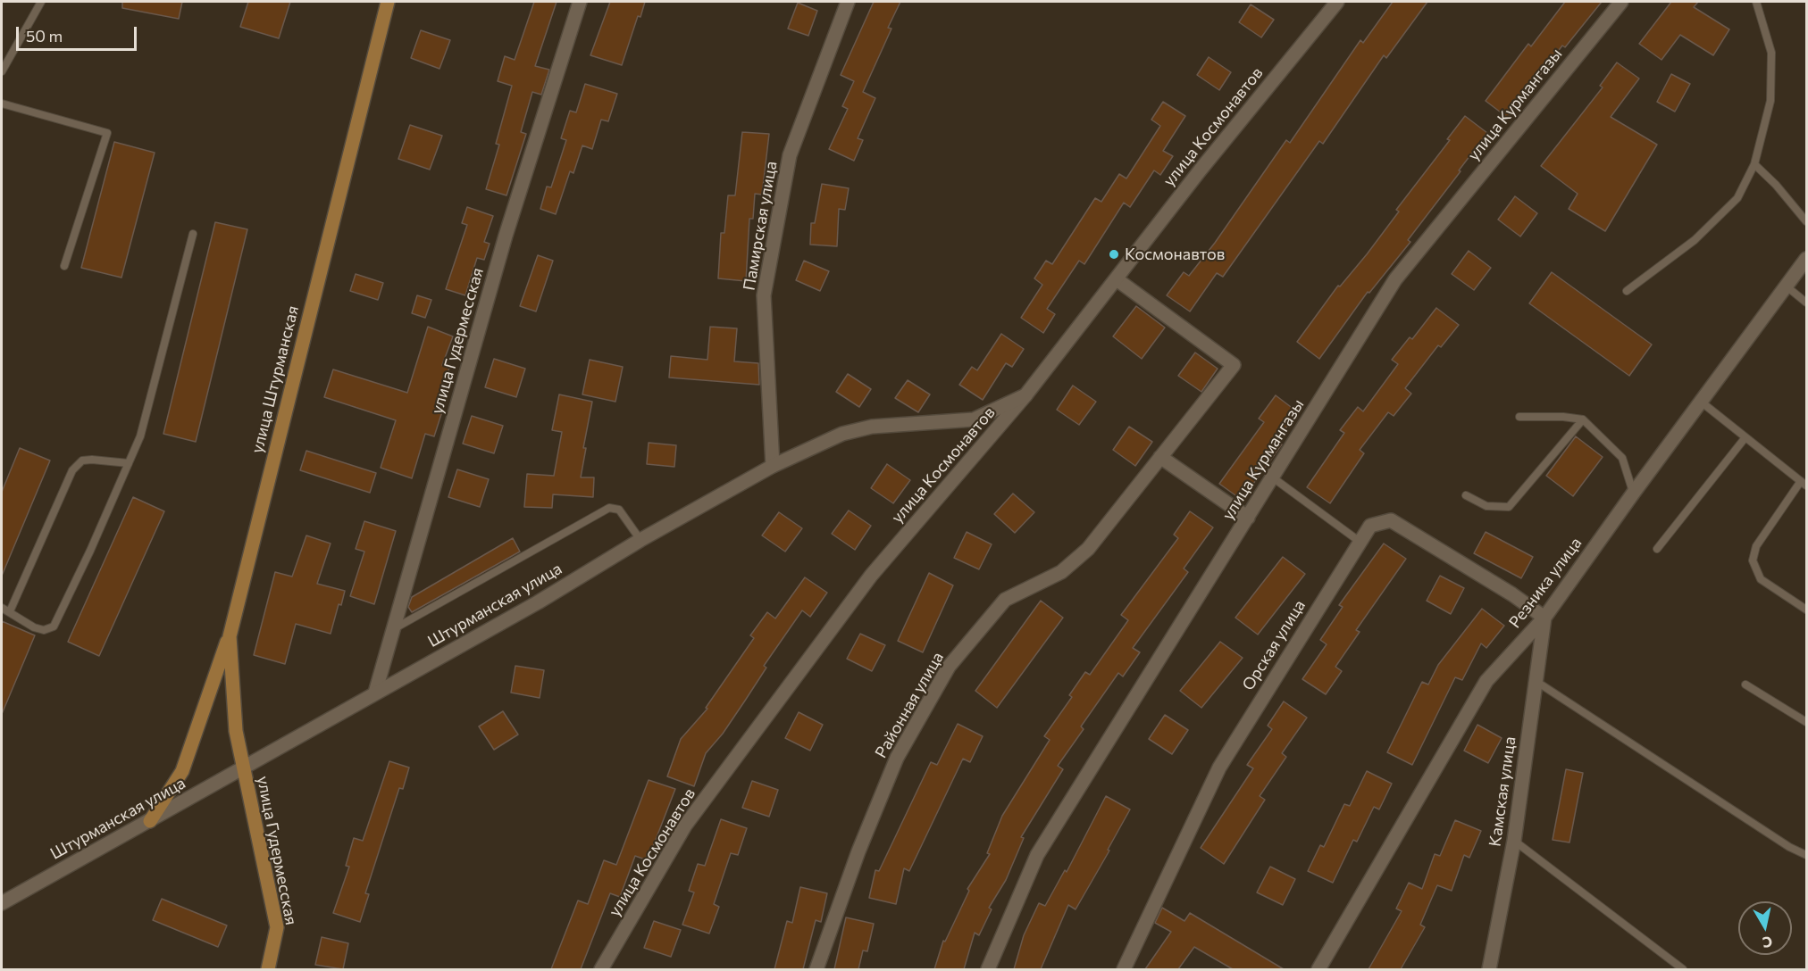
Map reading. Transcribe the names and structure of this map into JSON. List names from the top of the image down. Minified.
{"streets":{"main road":["улица Гудермесская","улица Штурманская"],"street":["улица Курмангазы","улица Космонавтов","Памирская улица","Резника улица","Штурманская улица","Орская улица","Районная улица","Камская улица"]},"crossings":[["улица Космонавтов","Штурманская улица"],["улица Космонавтов","Районная улица"],["Памирская улица","Штурманская улица"],["улица Гудермесская","улица Штурманская"],["улица Гудермесская","Штурманская улица"],["улица Штурманская","Штурманская улица"],["Резника улица","Орская улица"],["Резника улица","Камская улица"],["Орская улица","Камская улица"]],"places":["Космонавтов"],"scale_bar":"50 m","north":"bottom"}
